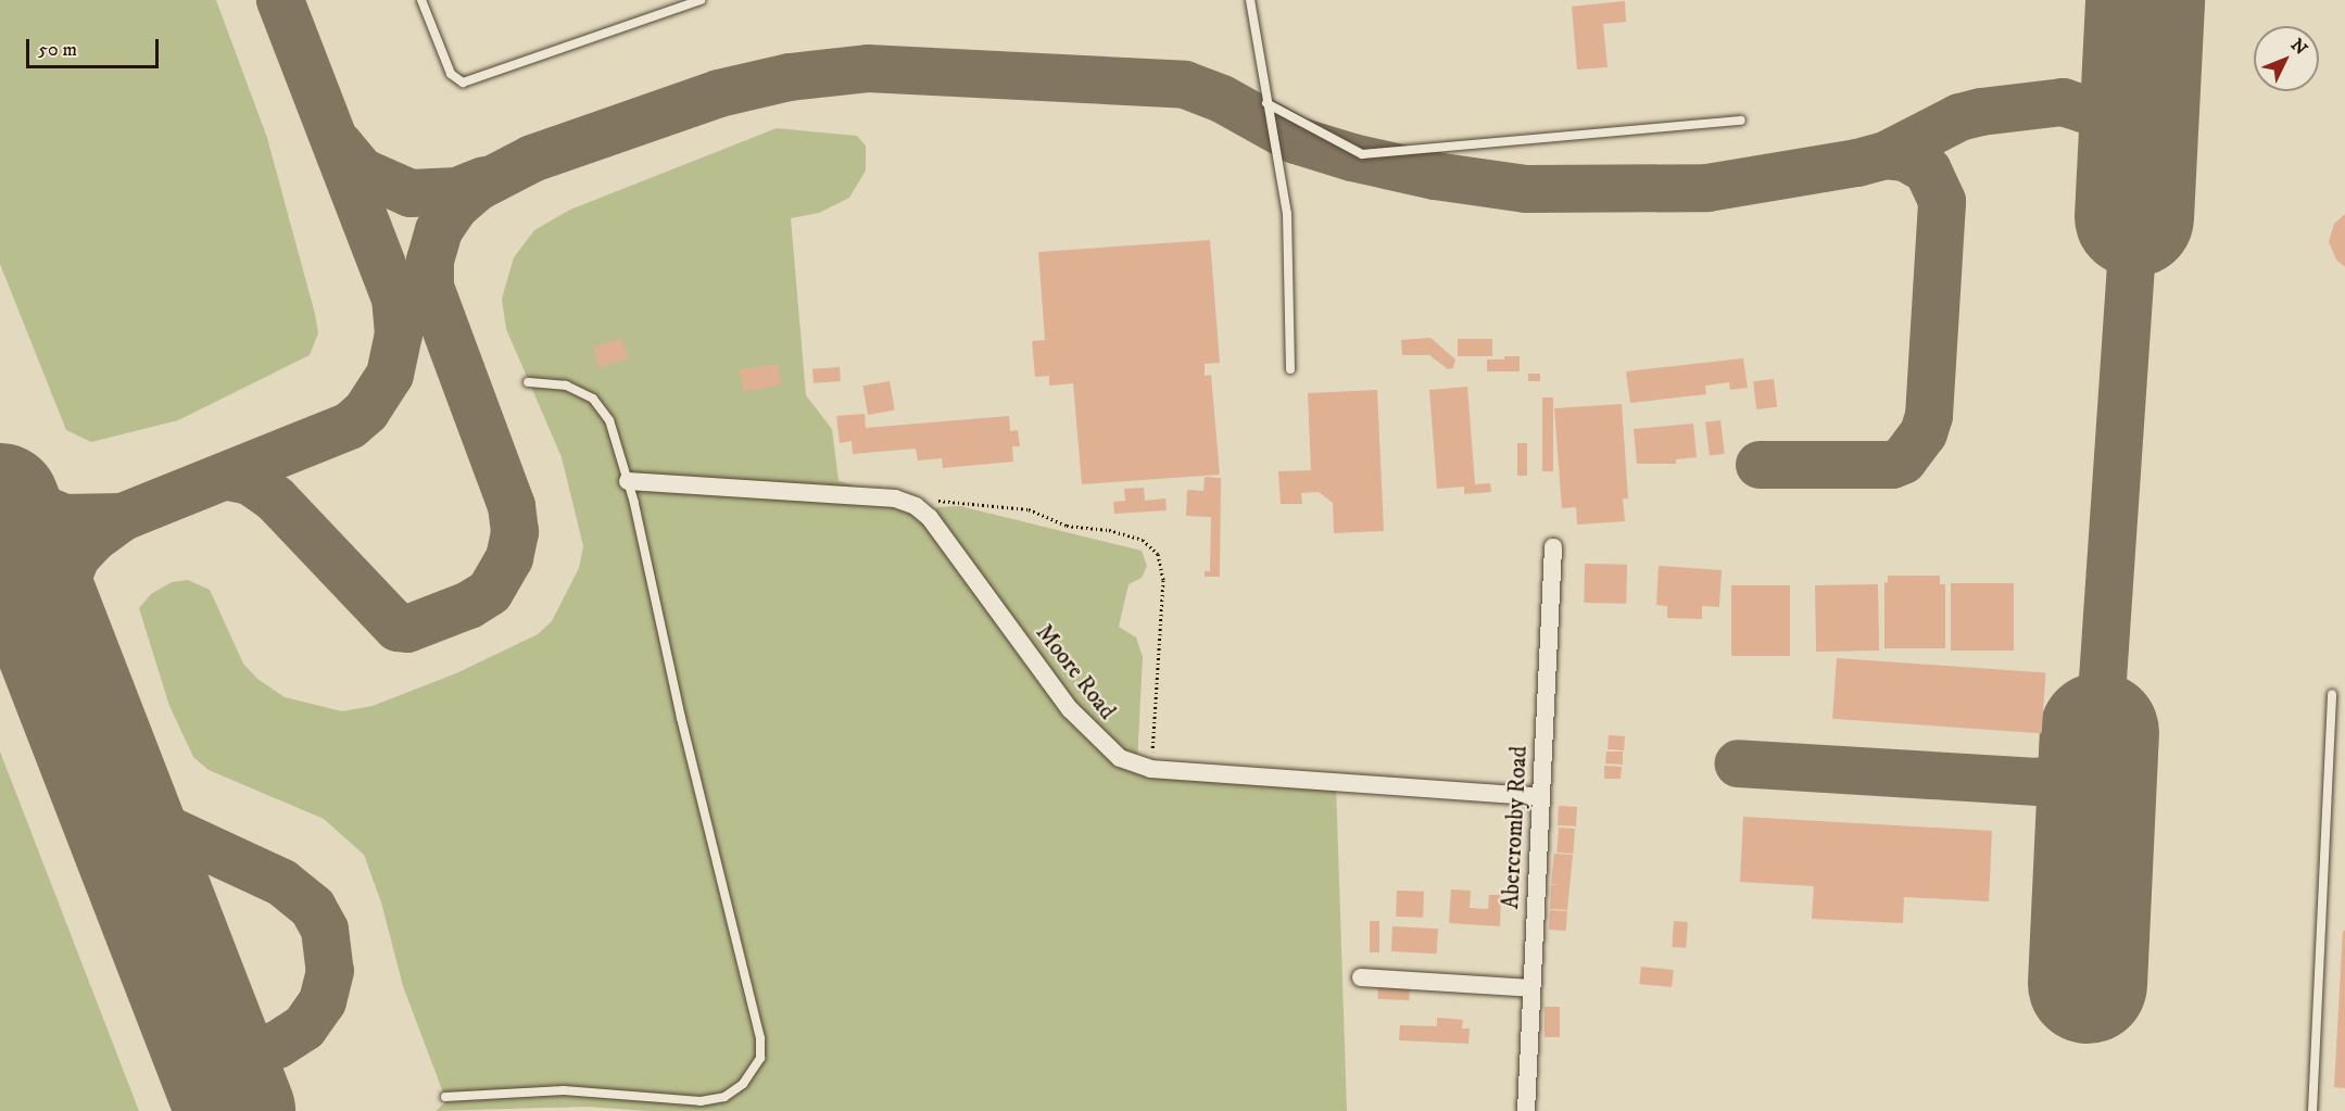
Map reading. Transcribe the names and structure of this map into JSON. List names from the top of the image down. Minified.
{"streets":{"street":["Moore Road","Abercromby Road"]},"crossings":[["Moore Road","Abercromby Road"]],"scale_bar":"50 m","north":"top right"}
